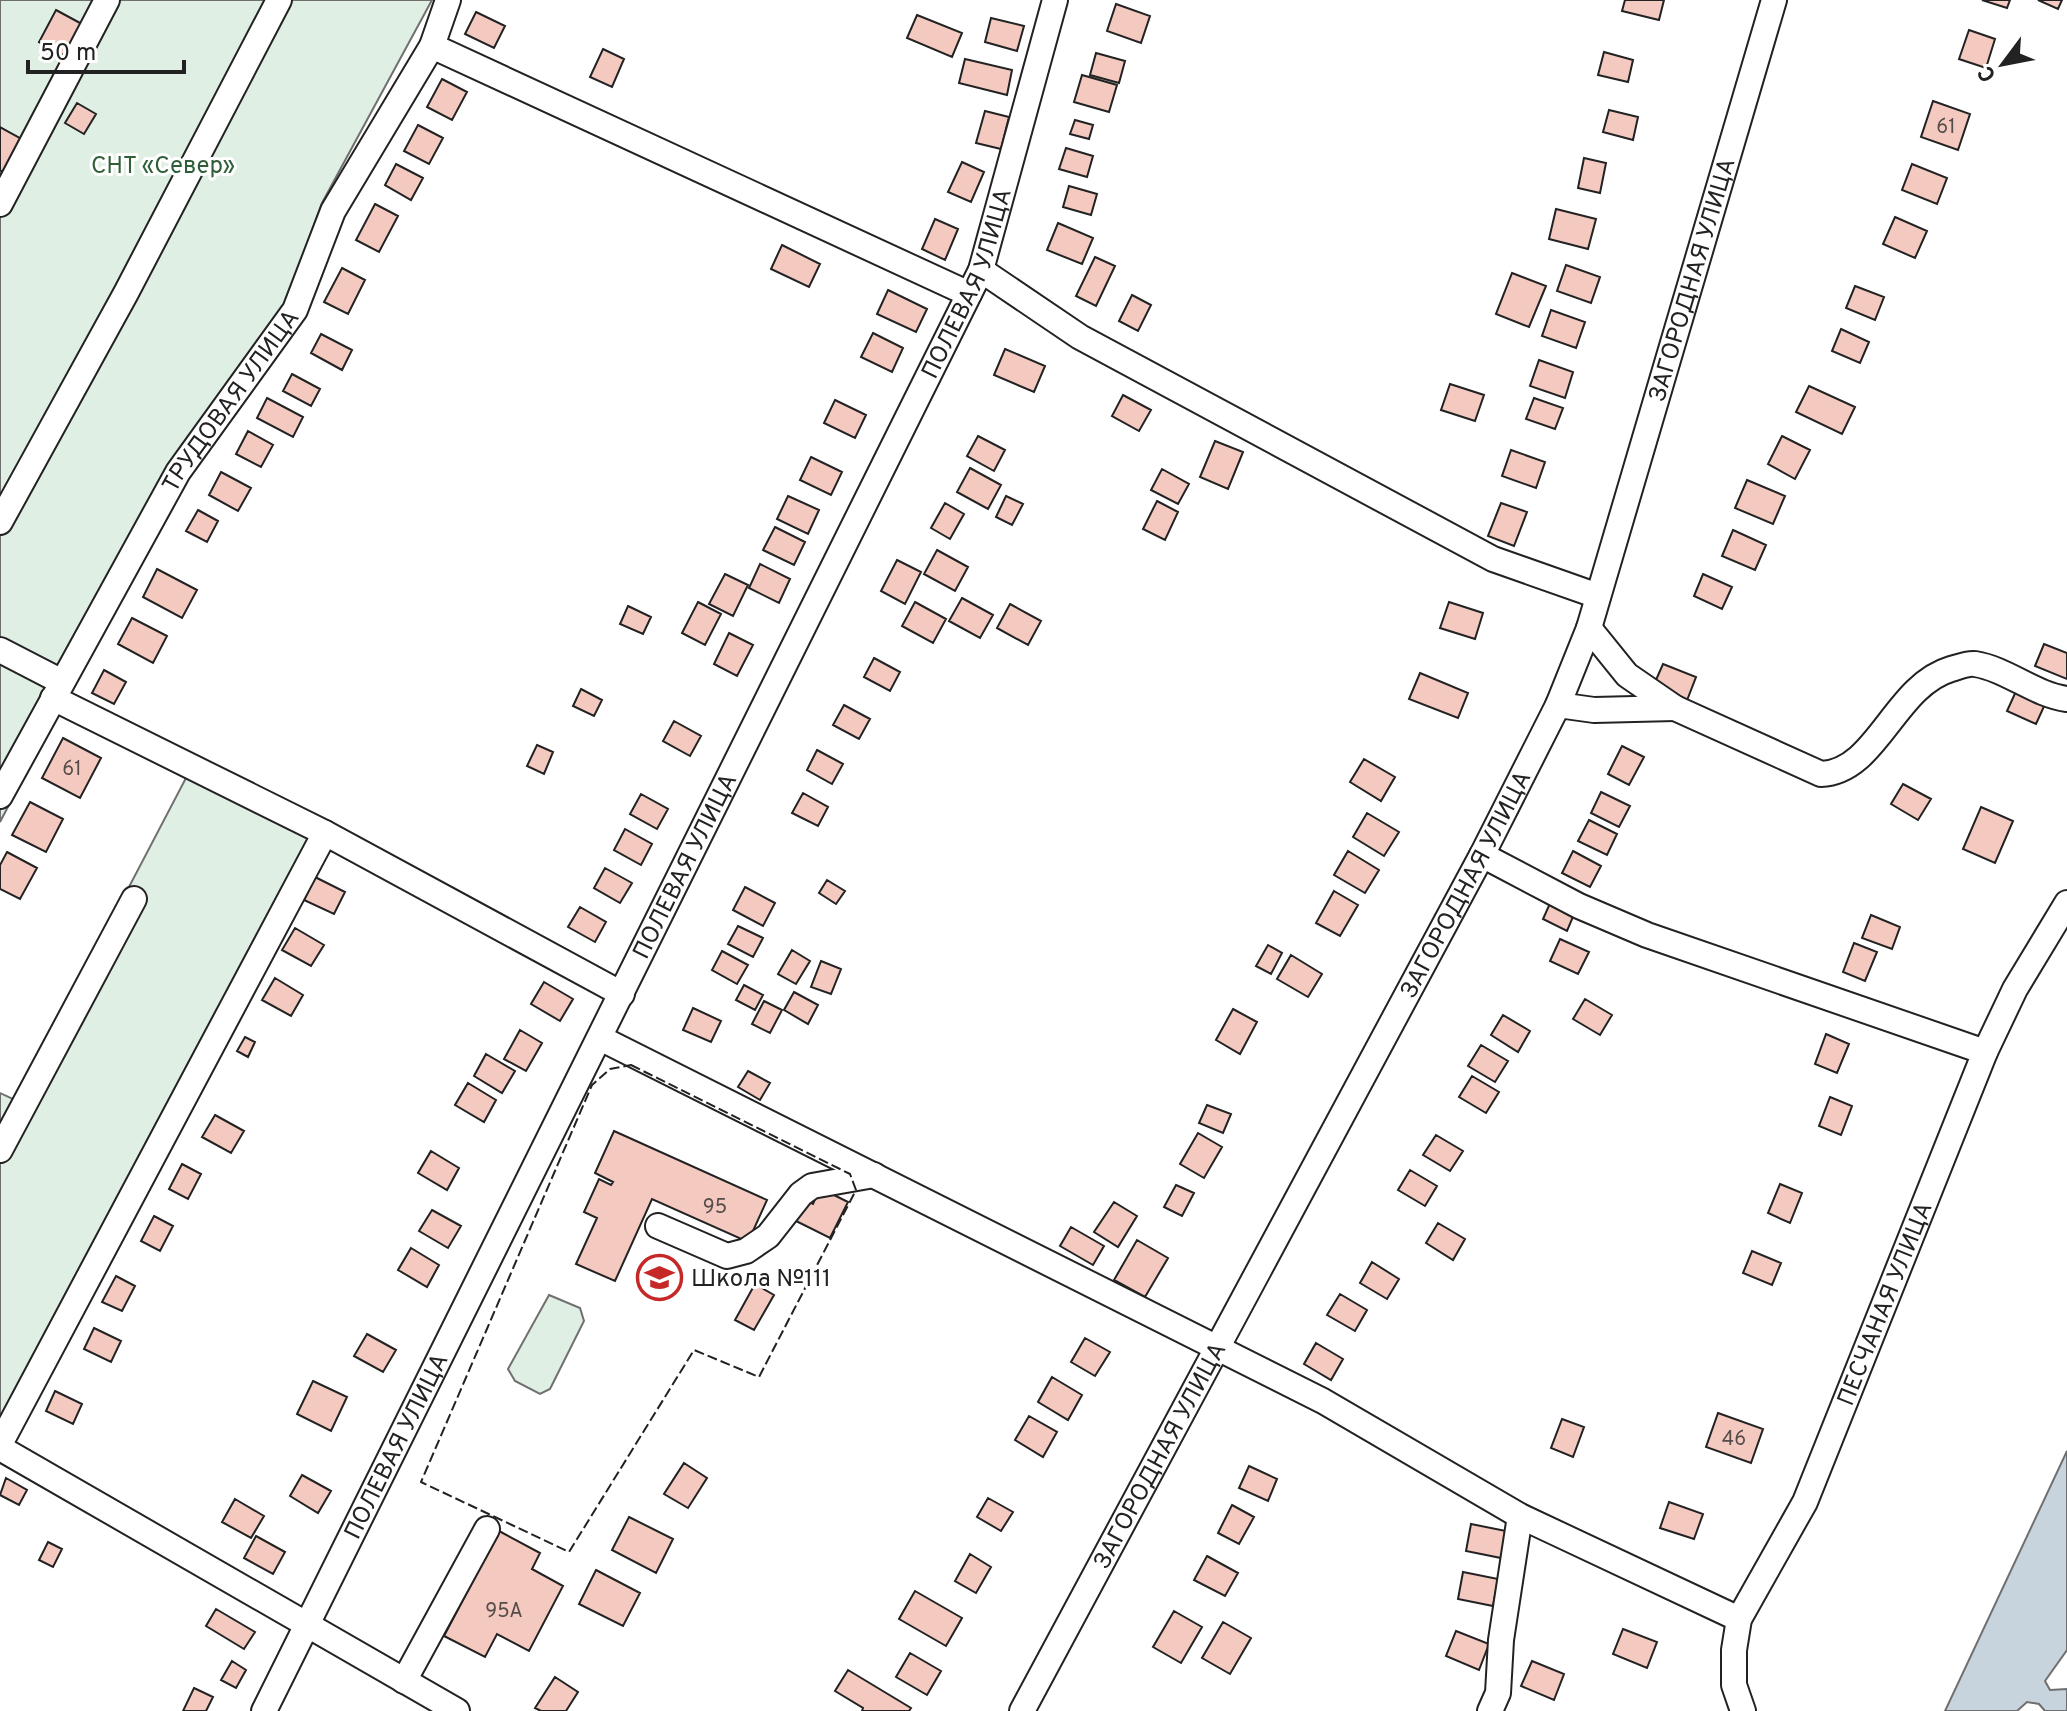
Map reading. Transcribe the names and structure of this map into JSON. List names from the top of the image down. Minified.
{"streets":{"street":["ЗАГОРОДНАЯ УЛИЦА","ПОЛЕВАЯ УЛИЦА","ТРУДОВАЯ УЛИЦА","ПЕСЧАНАЯ УЛИЦА"]},"parks":["СНТ «Север»"],"places":{"school or university":["Школа №111"]},"house_numbers":["61","61","95","46","95А"],"scale_bar":"50 m","north":"bottom left"}
